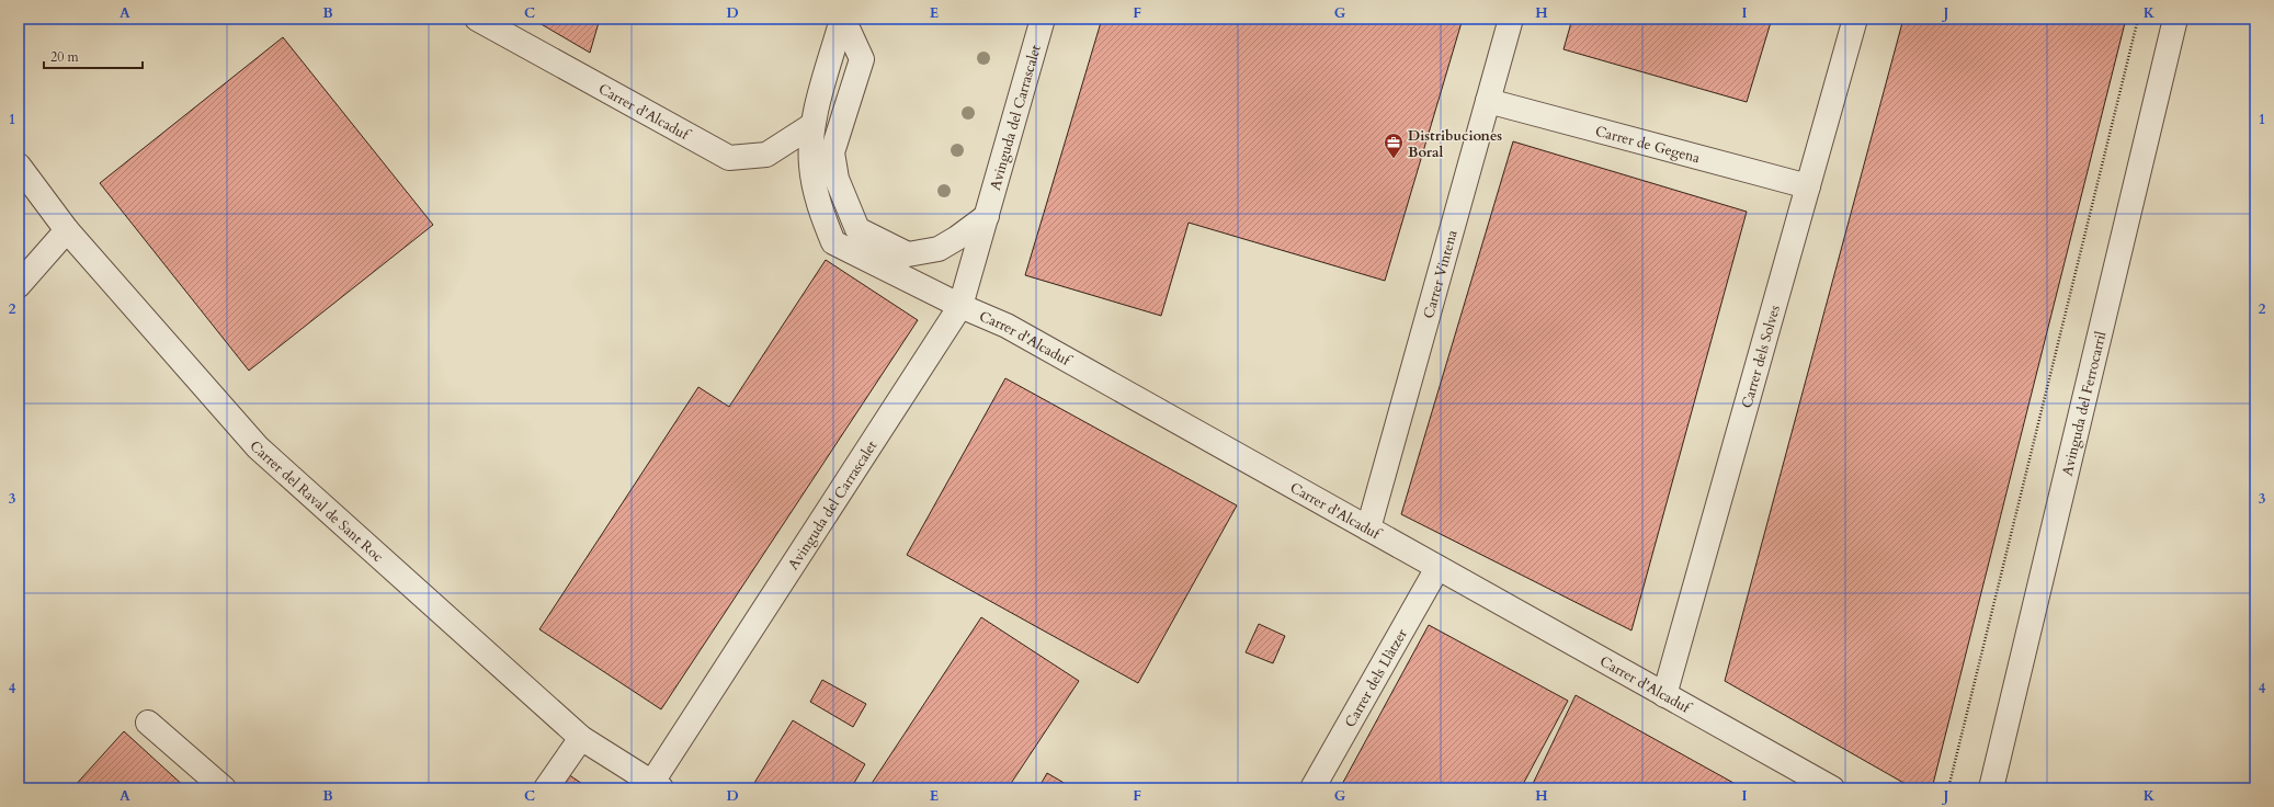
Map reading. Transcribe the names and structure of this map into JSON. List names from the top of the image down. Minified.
{"streets":{"street":["Carrer d'Alcaduf","Avinguda del Carrascalet","Carrer de Gegena","Carrer Vintena","Carrer dels Solves","Avinguda del Ferrocarril","Carrer del Raval de Sant Roc","Carrer dels Llàtzer"]},"crossings":[["Carrer d'Alcaduf","Avinguda del Carrascalet"],["Carrer d'Alcaduf","Carrer Vintena"],["Carrer d'Alcaduf","Carrer dels Solves"],["Carrer d'Alcaduf","Carrer dels Llàtzer"],["Avinguda del Carrascalet","Carrer del Raval de Sant Roc"],["Carrer de Gegena","Carrer Vintena"],["Carrer de Gegena","Carrer dels Solves"]],"places":{"office":["Distribuciones Boral"]},"scale_bar":"20 m","grid":{"columns":["A","B","C","D","E","F","G","H","I","J","K"],"rows":["1","2","3","4"]}}
